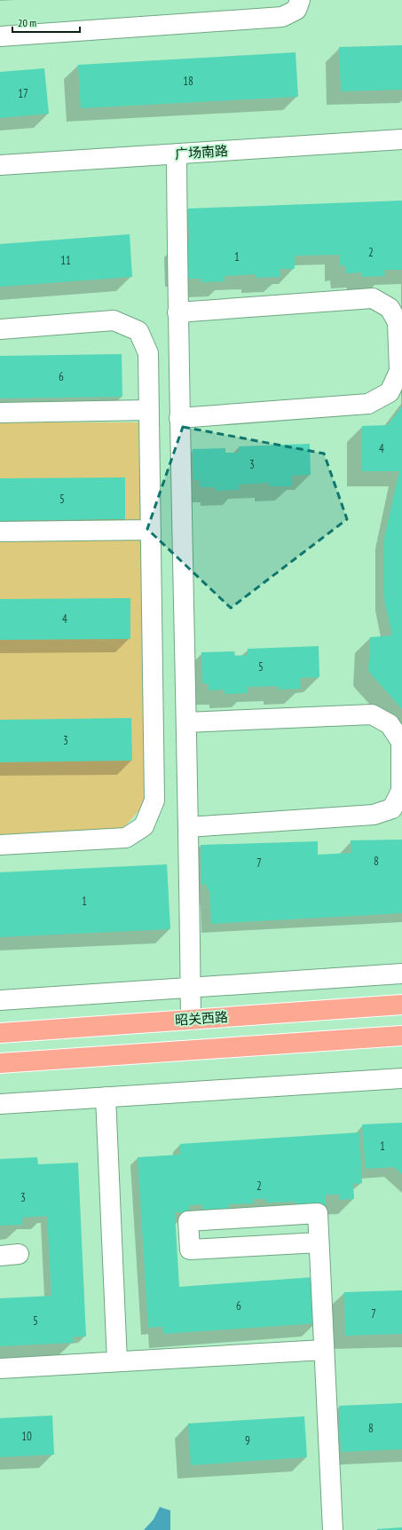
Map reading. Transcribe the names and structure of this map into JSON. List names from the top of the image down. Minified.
{"streets":{"main road":["昭关西路"],"street":["广场南路"]},"house_numbers":["18","17","2","1","11","6","4","3","5","4","5","3","8","7","1","1","2","3","6","7","5","8","10","9"],"scale_bar":"20 m"}
